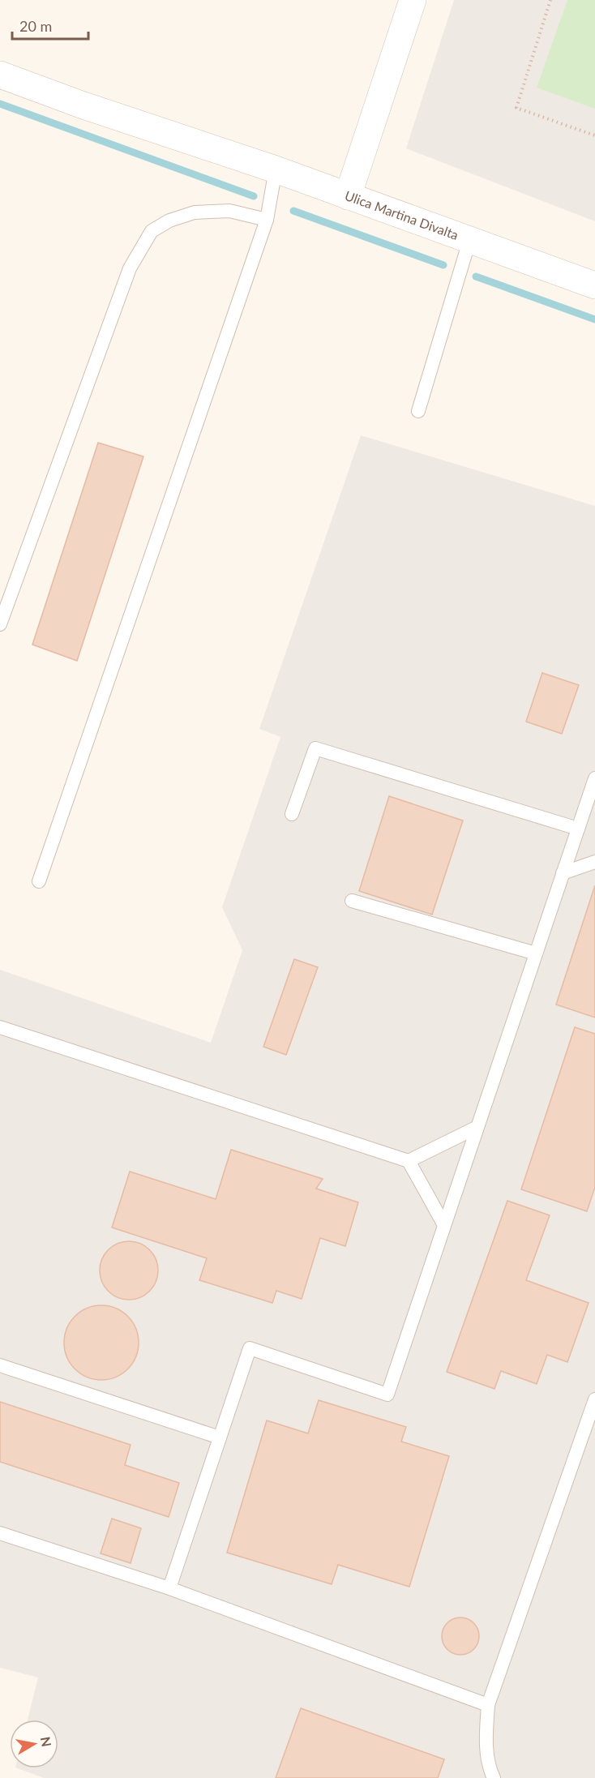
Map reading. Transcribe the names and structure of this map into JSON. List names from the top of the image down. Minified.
{"streets":{"main road":["Ulica Martina Divalta"]},"scale_bar":"20 m","north":"right"}
